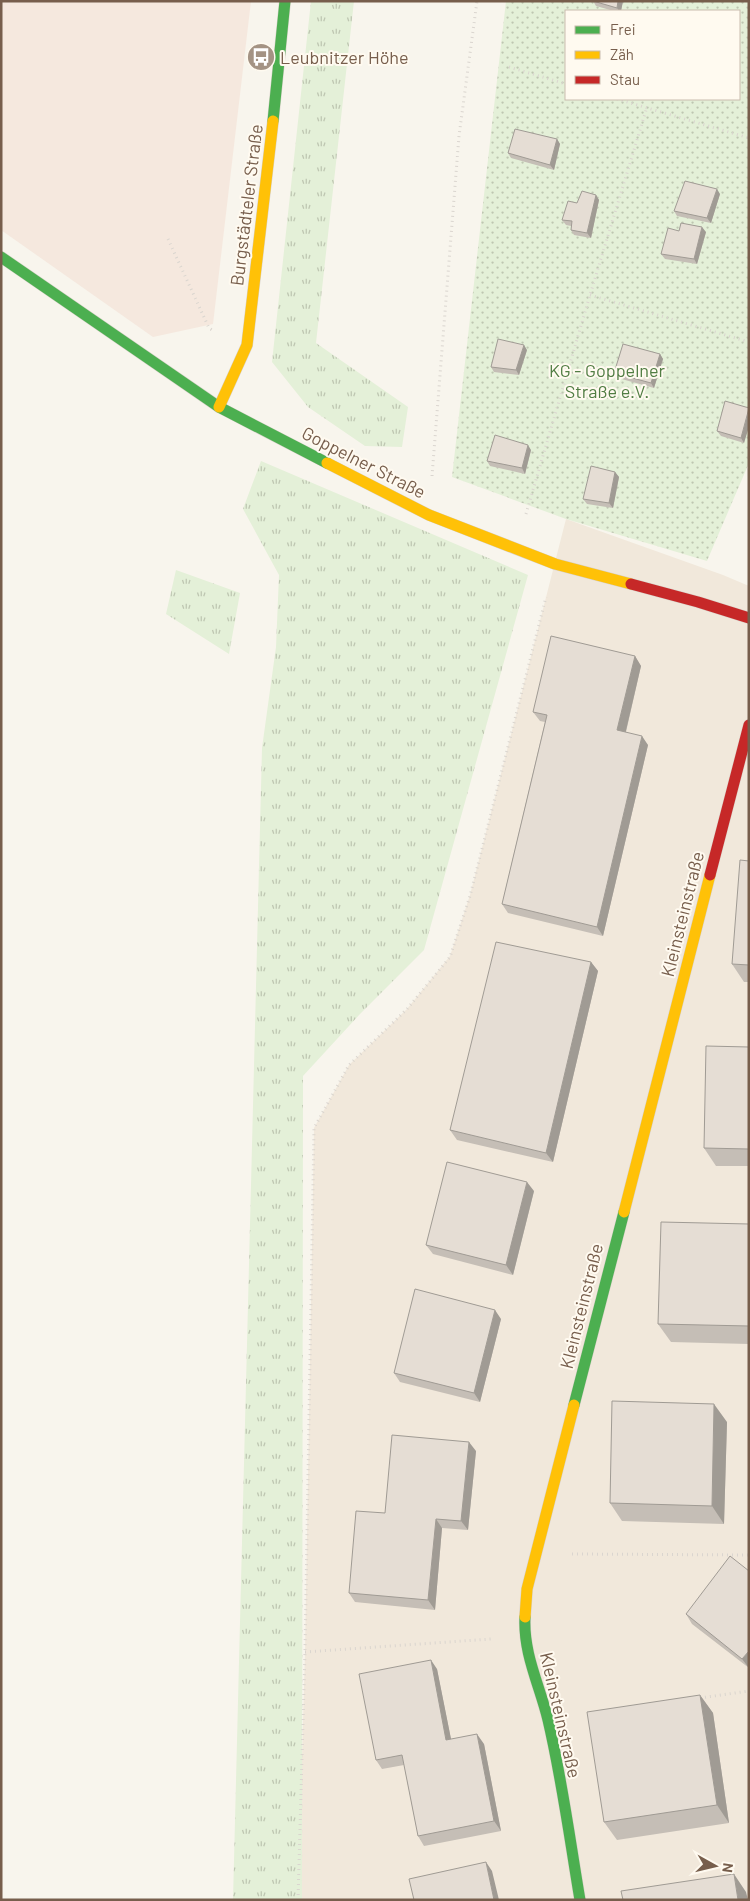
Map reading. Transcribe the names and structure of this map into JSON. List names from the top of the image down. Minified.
{"streets":{"street":["Burgstädteler Straße","Goppelner Straße","Kleinsteinstraße"]},"crossings":[["Burgstädteler Straße","Goppelner Straße"]],"parks":["KG - Goppelner Straße e.V."],"places":{"bus stop":["Leubnitzer Höhe"]},"legend":["Frei","Zäh","Stau"],"north":"right"}
